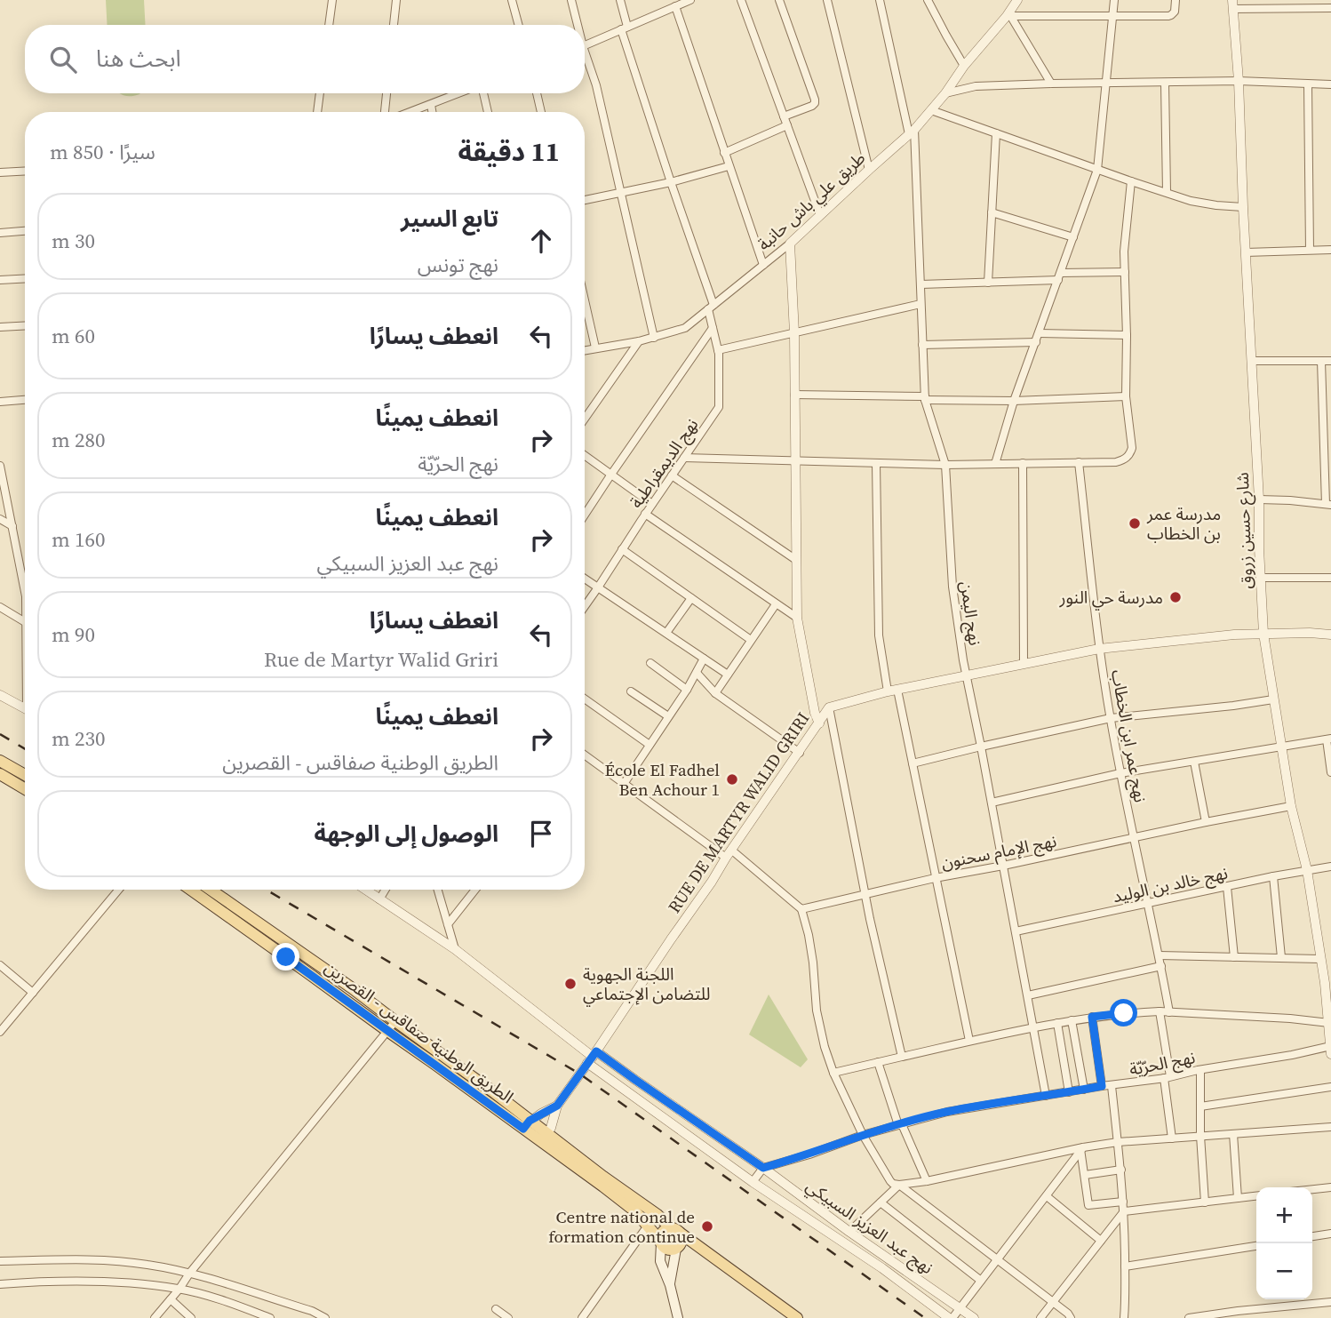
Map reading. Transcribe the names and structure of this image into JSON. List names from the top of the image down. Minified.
{"streets":{"main road":["الطريق الوطنية صفاقس - القصرين"],"street":["طريق علي باش حانبة","نهج الديمقراطية","شارع حسين زروق","نهج اليمن","نهج عمر ابن الخطاب","RUE DE MARTYR WALID GRIRI","نهج الإمام سحنون","نهج خالد بن الوليد","نهج الحرّيّة","نهج عبد العزيز السبيكي"]},"crossings":[["طريق علي باش حانبة","نهج الديمقراطية"],["طريق علي باش حانبة","نهج اليمن"],["شارع حسين زروق","RUE DE MARTYR WALID GRIRI"],["شارع حسين زروق","نهج الإمام سحنون"],["شارع حسين زروق","نهج خالد بن الوليد"],["شارع حسين زروق","نهج الحرّيّة"],["نهج اليمن","RUE DE MARTYR WALID GRIRI"],["نهج اليمن","نهج الإمام سحنون"],["نهج اليمن","نهج خالد بن الوليد"],["نهج اليمن","نهج الحرّيّة"],["نهج عمر ابن الخطاب","RUE DE MARTYR WALID GRIRI"],["نهج عمر ابن الخطاب","نهج الإمام سحنون"],["نهج عمر ابن الخطاب","نهج خالد بن الوليد"],["RUE DE MARTYR WALID GRIRI","الطريق الوطنية صفاقس - القصرين"],["RUE DE MARTYR WALID GRIRI","نهج عبد العزيز السبيكي"],["نهج الحرّيّة","نهج عبد العزيز السبيكي"]],"places":["مدرسة عمر بن الخطاب","مدرسة حي النور","École El Fadhel Ben Achour 1","اللجنة الجهوية للتضامن الإجتماعي","Centre national de formation continue"],"page":{"search":"ابحث هنا","heading":["11 دقيقة","سيرًا · 850 m"],"list":[["تابع السير","نهج تونس","30 m"],["انعطف يسارًا","60 m"],["انعطف يمينًا","نهج الحرّيّة","280 m"],["انعطف يمينًا","نهج عبد العزيز السبيكي","160 m"],["انعطف يسارًا","Rue de Martyr Walid Griri","90 m"],["انعطف يمينًا","الطريق الوطنية صفاقس - القصرين","230 m"],"الوصول إلى الوجهة"],"map_buttons":["+","−"]}}
